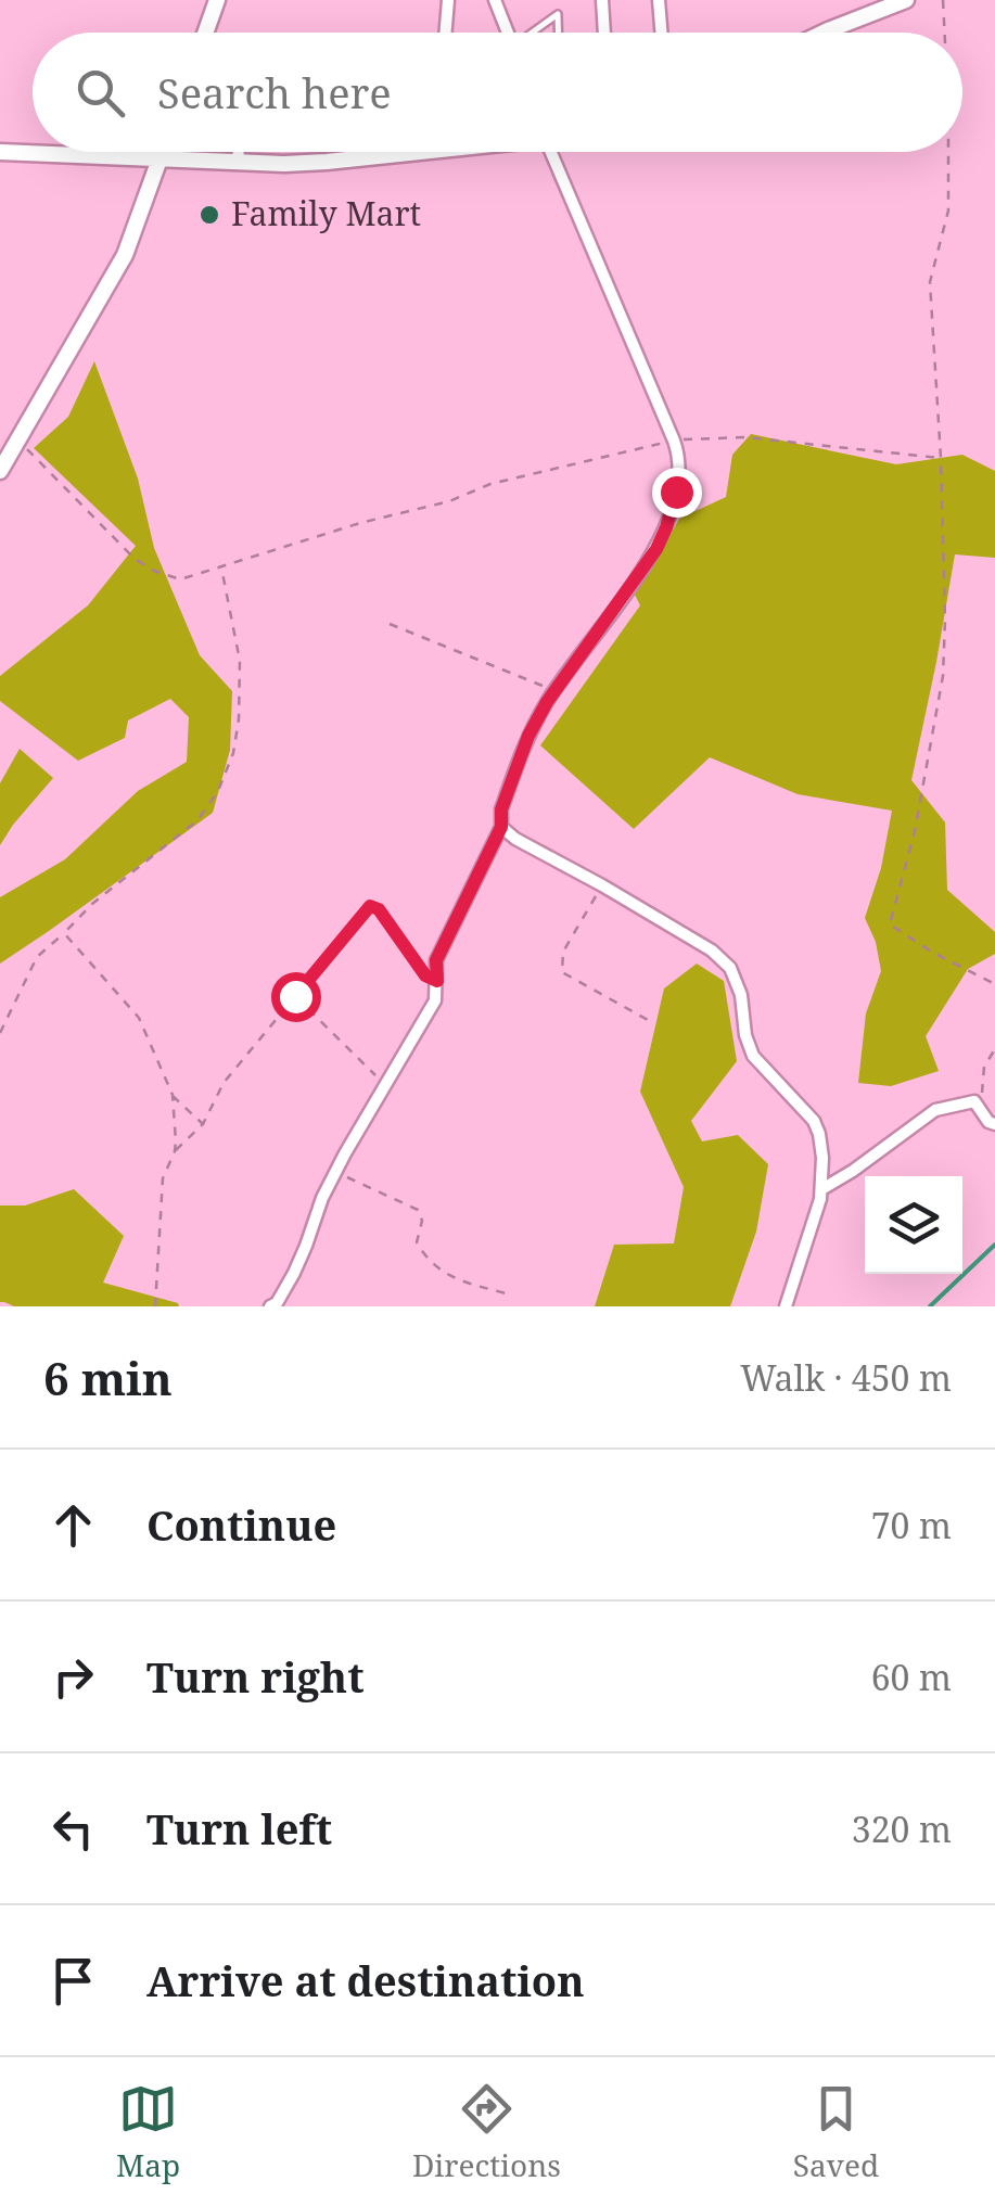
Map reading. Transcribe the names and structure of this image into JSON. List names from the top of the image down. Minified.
{"places":["Family Mart"],"page":{"search":"Search here","heading":["6 min","Walk · 450 m"],"list":[["Continue","70 m"],["Turn right","60 m"],["Turn left","320 m"],"Arrive at destination"],"nav":["Map","Directions","Saved"]}}
